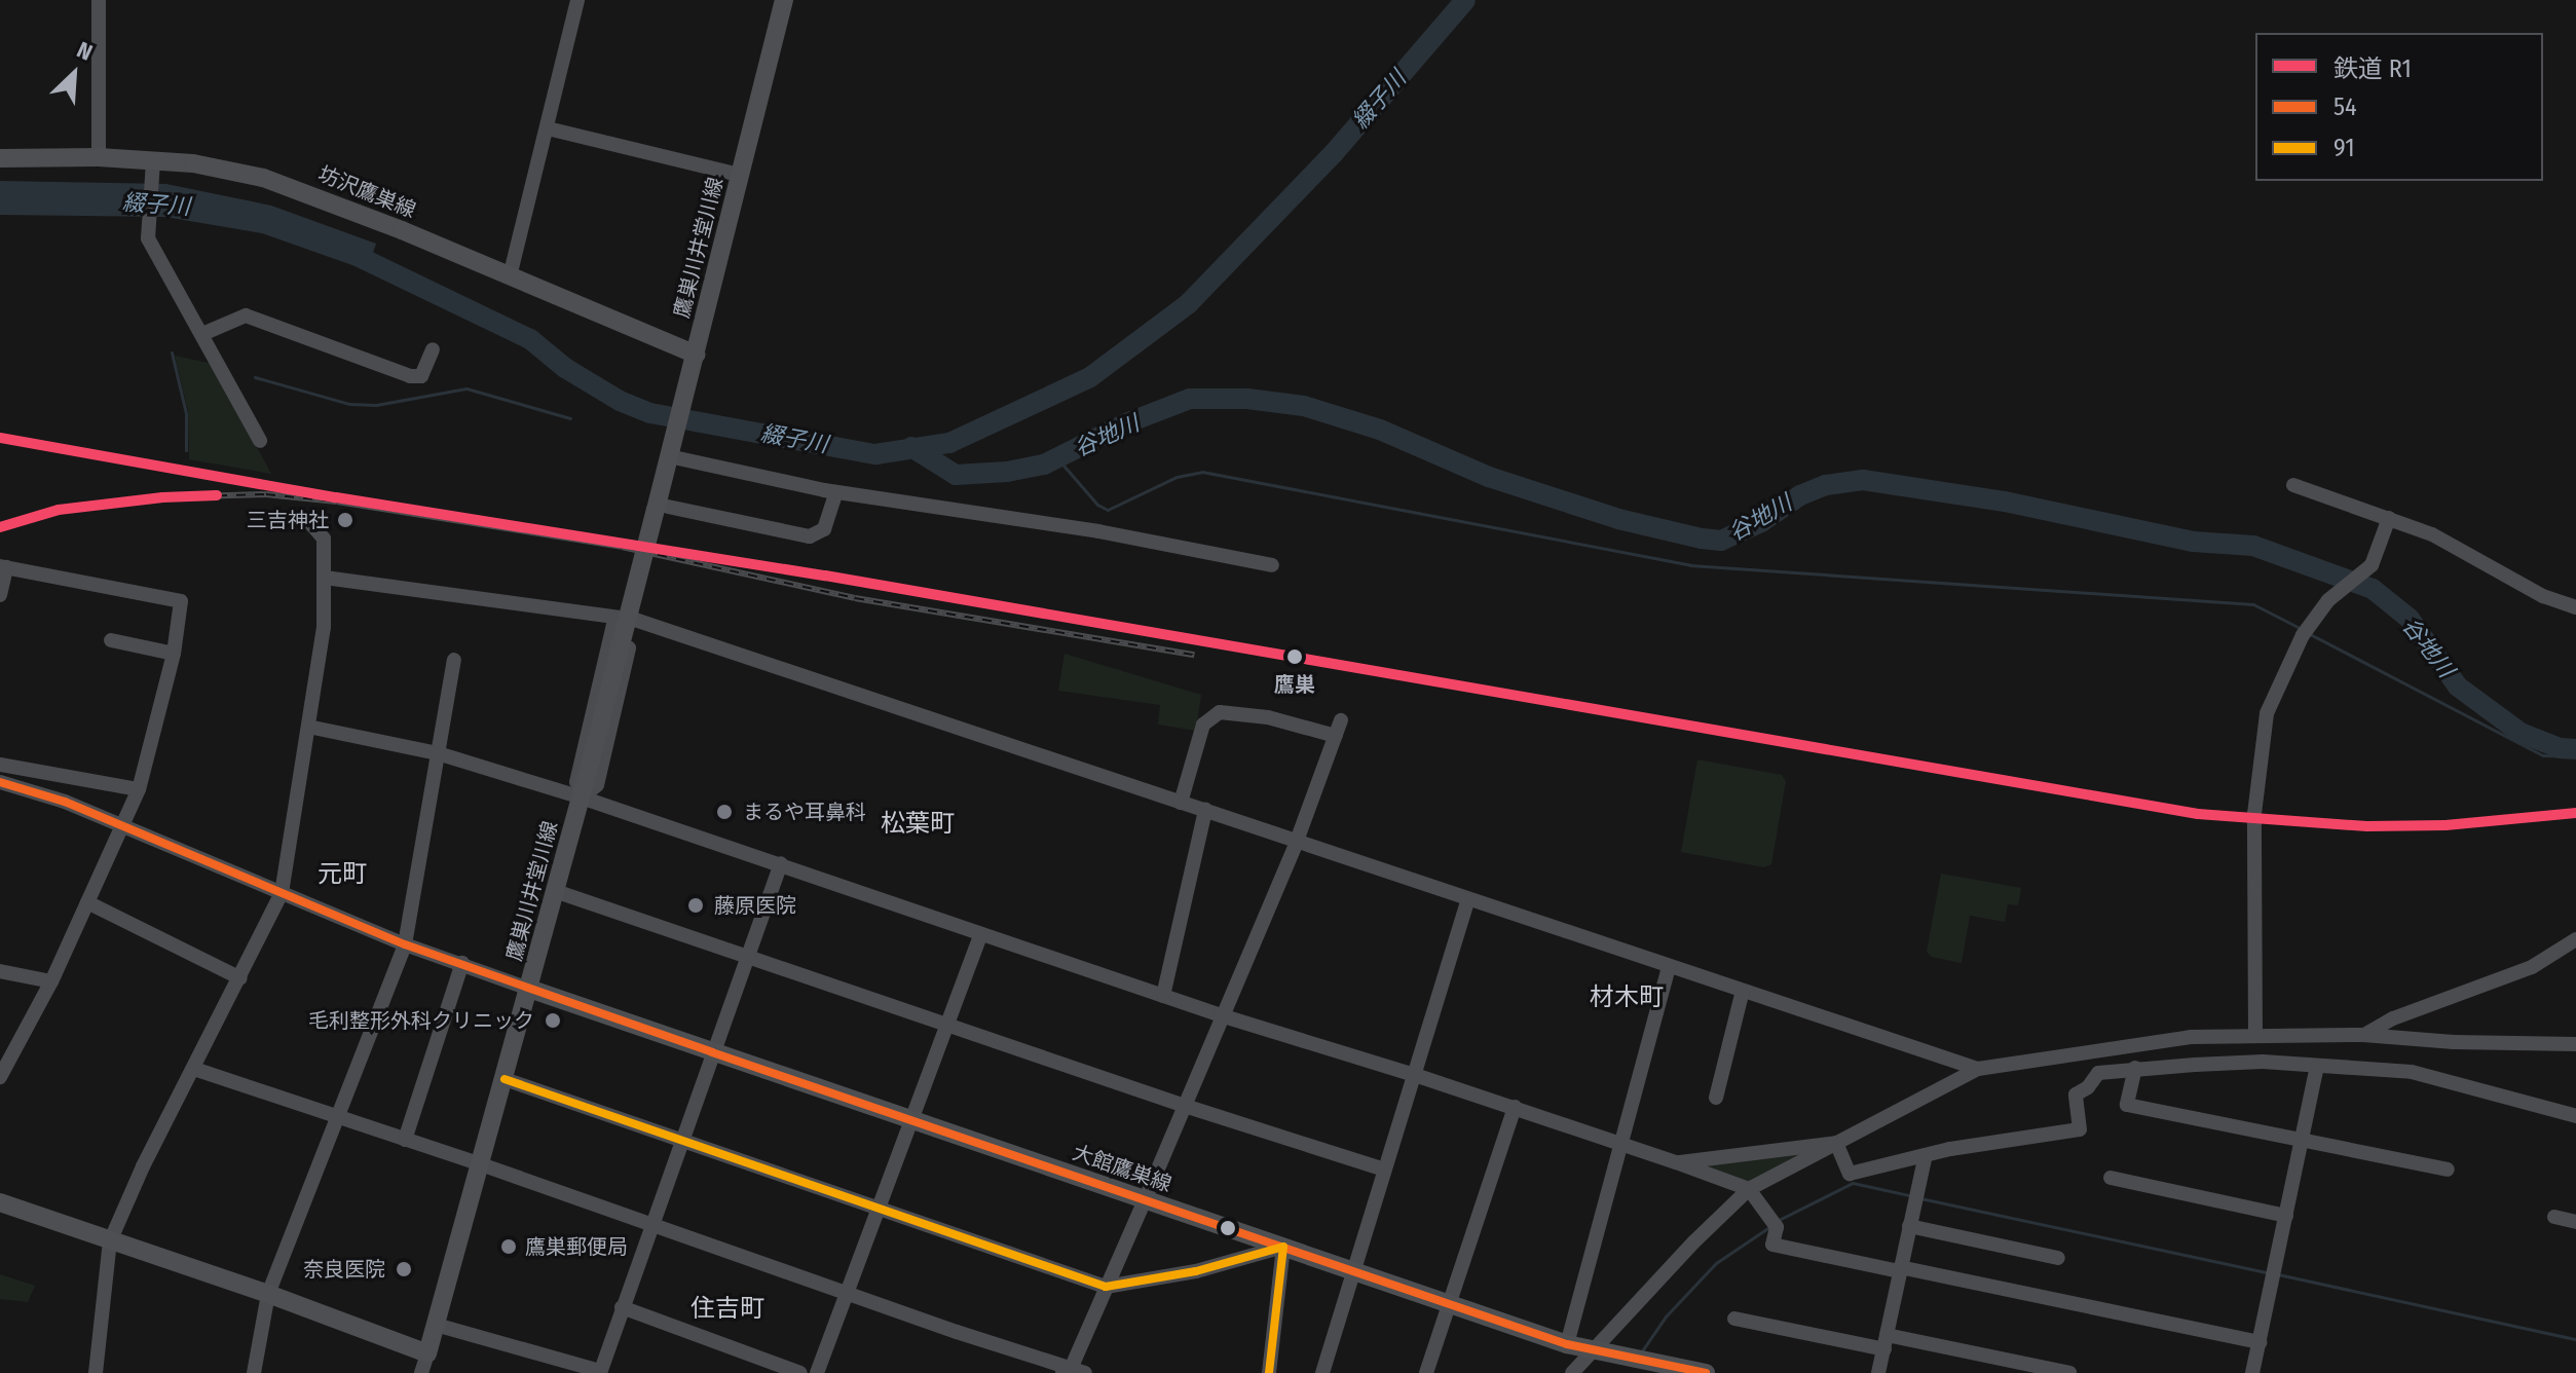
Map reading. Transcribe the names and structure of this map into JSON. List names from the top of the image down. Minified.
{"streets":{"main road":["坊沢鷹巣線","鷹巣川井堂川線","大館鷹巣線"]},"crossings":[["坊沢鷹巣線","鷹巣川井堂川線"],["鷹巣川井堂川線","大館鷹巣線"]],"districts":["松葉町","元町","材木町","住吉町"],"water":["綴子川","谷地川"],"places":["三吉神社","鷹巣","まるや耳鼻科","藤原医院","毛利整形外科クリニック","鷹巣郵便局","奈良医院"],"lines":["rail line R1","transit line 54","transit line 91"],"legend":["鉄道 R1","54","91"],"north":"top right"}
